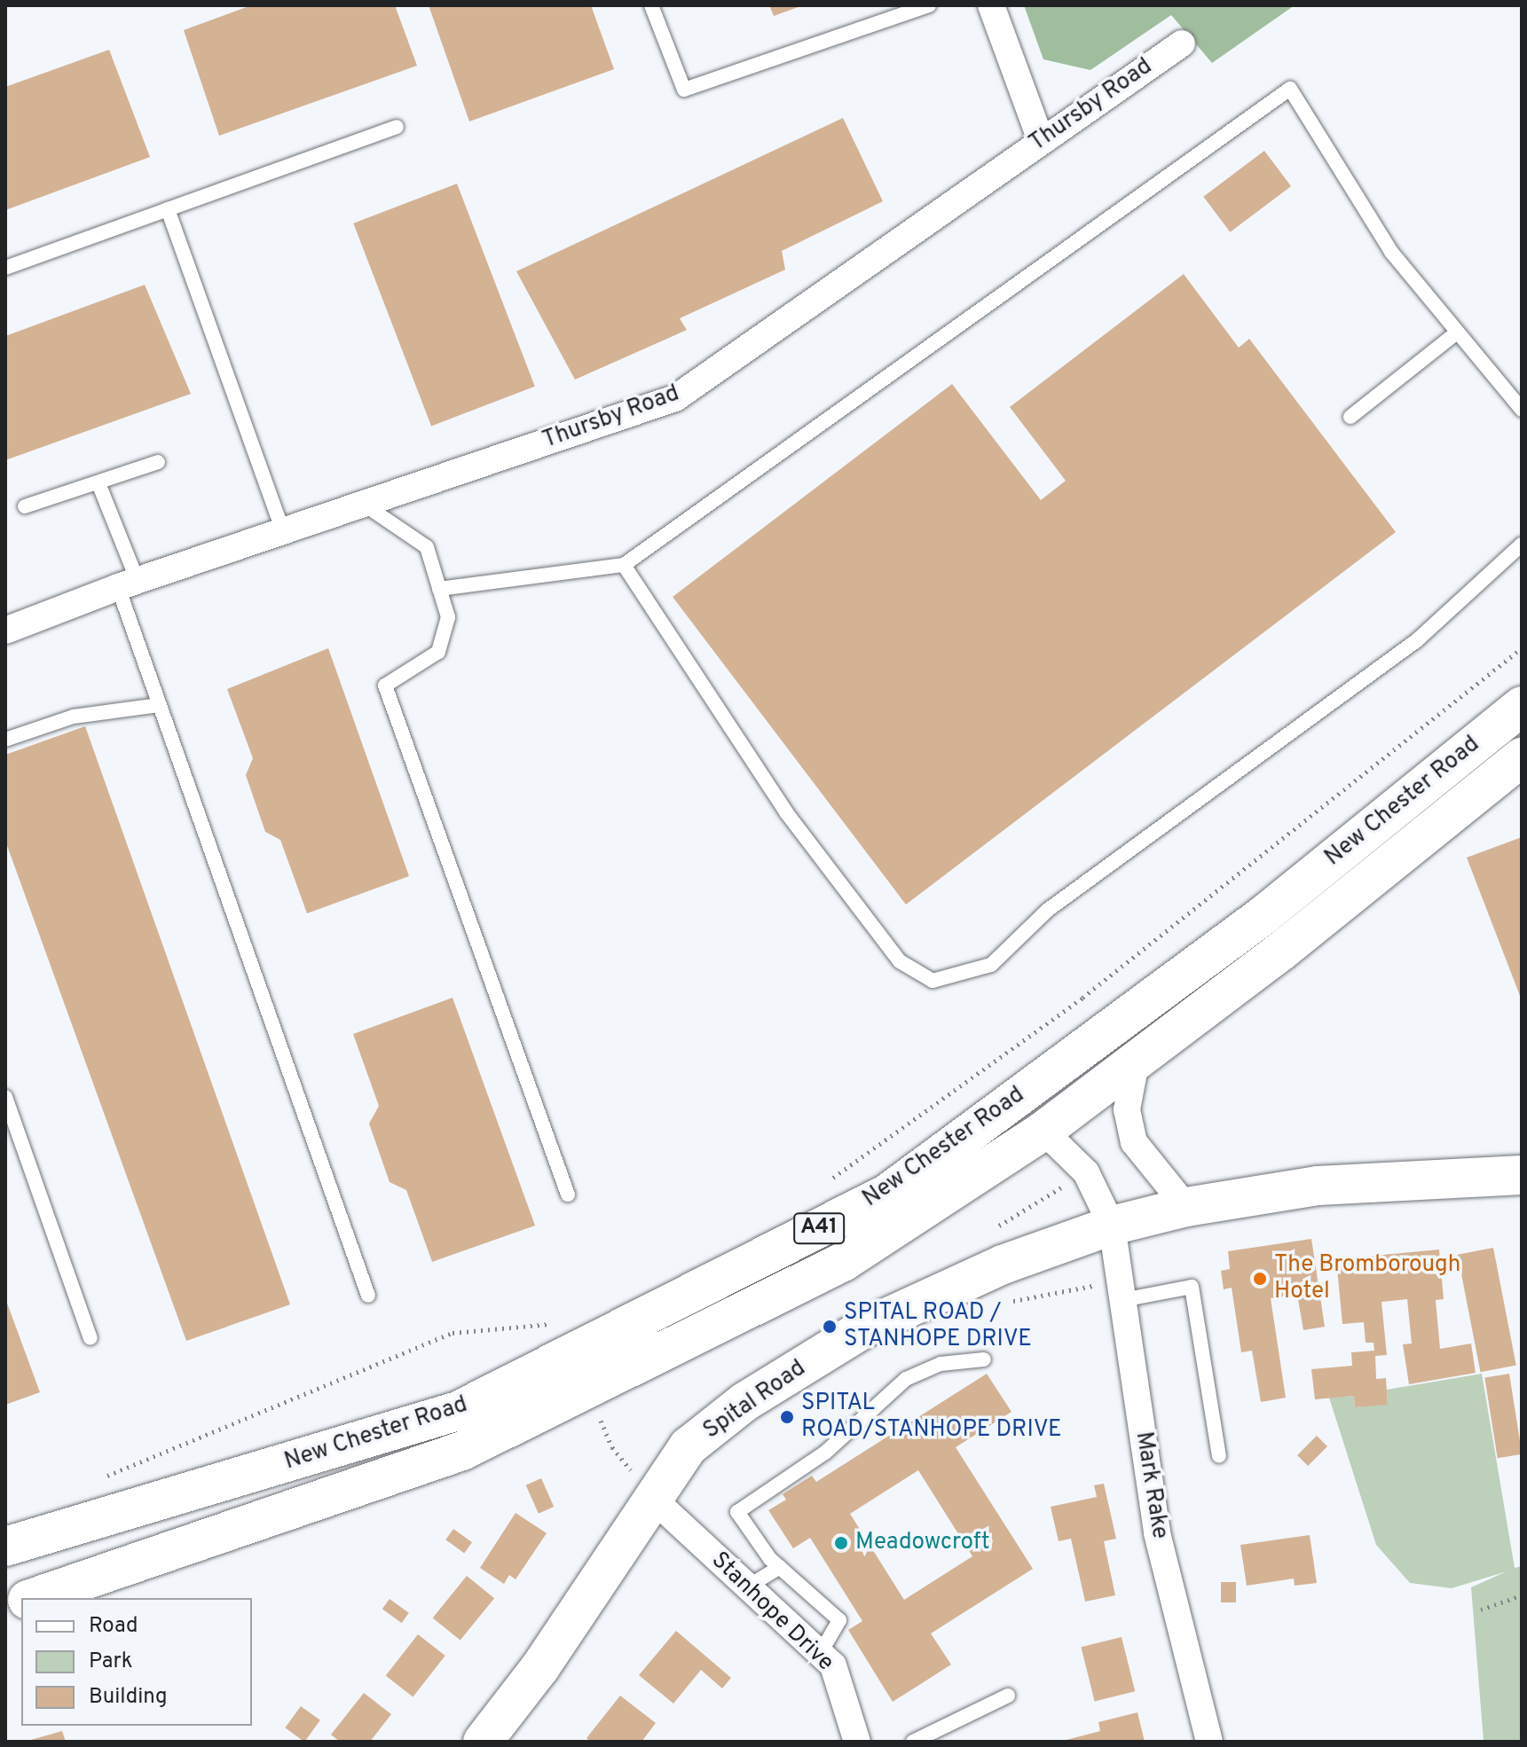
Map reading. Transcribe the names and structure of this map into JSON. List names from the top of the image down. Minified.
{"streets":{"main road":["New Chester Road","A41","Spital Road"],"street":["Thursby Road","Mark Rake","Stanhope Drive"]},"crossings":[["New Chester Road","Mark Rake"],["Spital Road","Mark Rake"],["Spital Road","Stanhope Drive"]],"places":["The Bromborough Hotel","SPITAL ROAD / STANHOPE DRIVE","SPITAL ROAD/STANHOPE DRIVE","Meadowcroft"],"legend":["Road","Park","Building"]}
